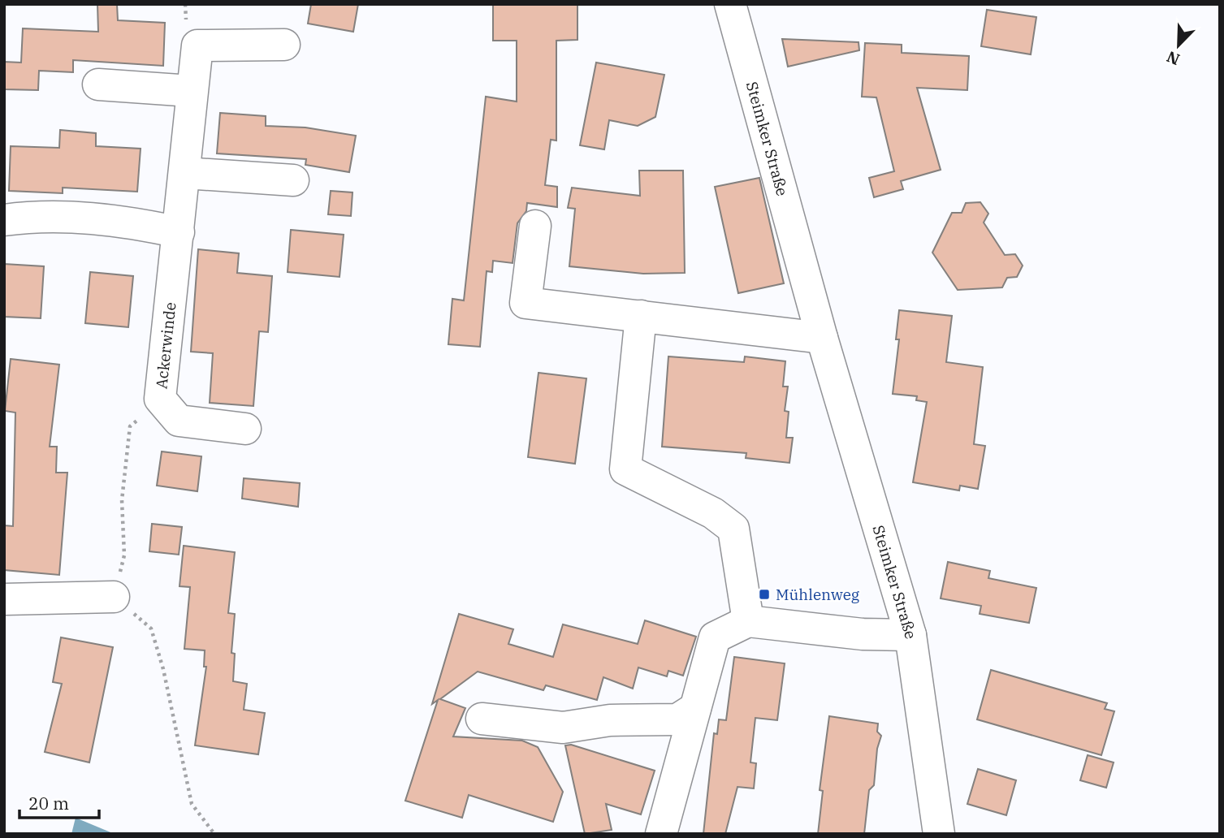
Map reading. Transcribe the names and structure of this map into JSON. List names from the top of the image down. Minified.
{"streets":{"street":["Steimker Straße","Ackerwinde"]},"places":{"transit":["Mühlenweg"]},"scale_bar":"20 m","north":"bottom left"}
